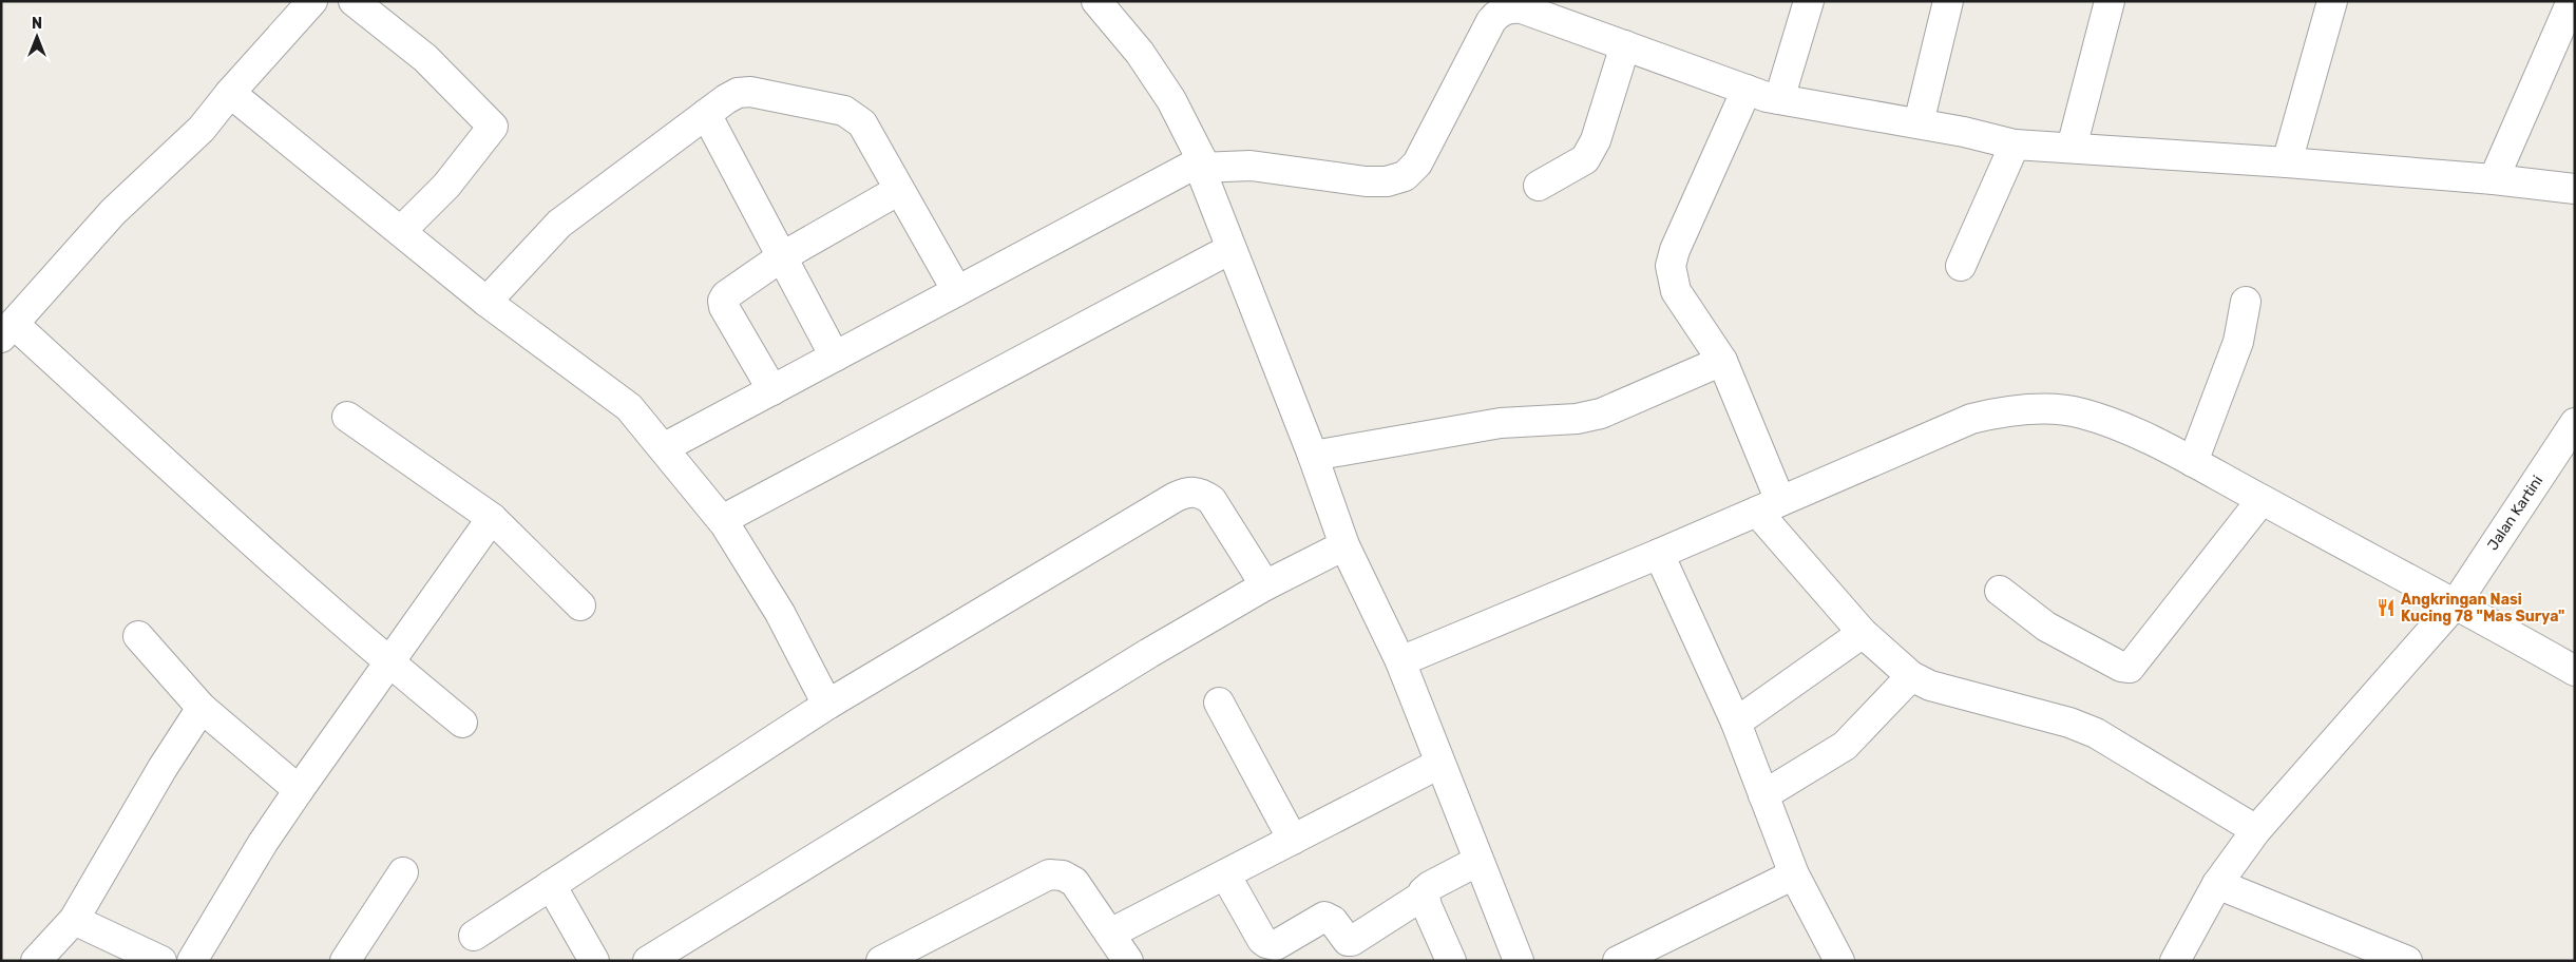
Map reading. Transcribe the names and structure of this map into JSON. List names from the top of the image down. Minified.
{"streets":{"street":["Jalan Kartini"]},"places":{"restaurant":["Angkringan Nasi Kucing 78 \"Mas Surya\""]},"north":"top"}
